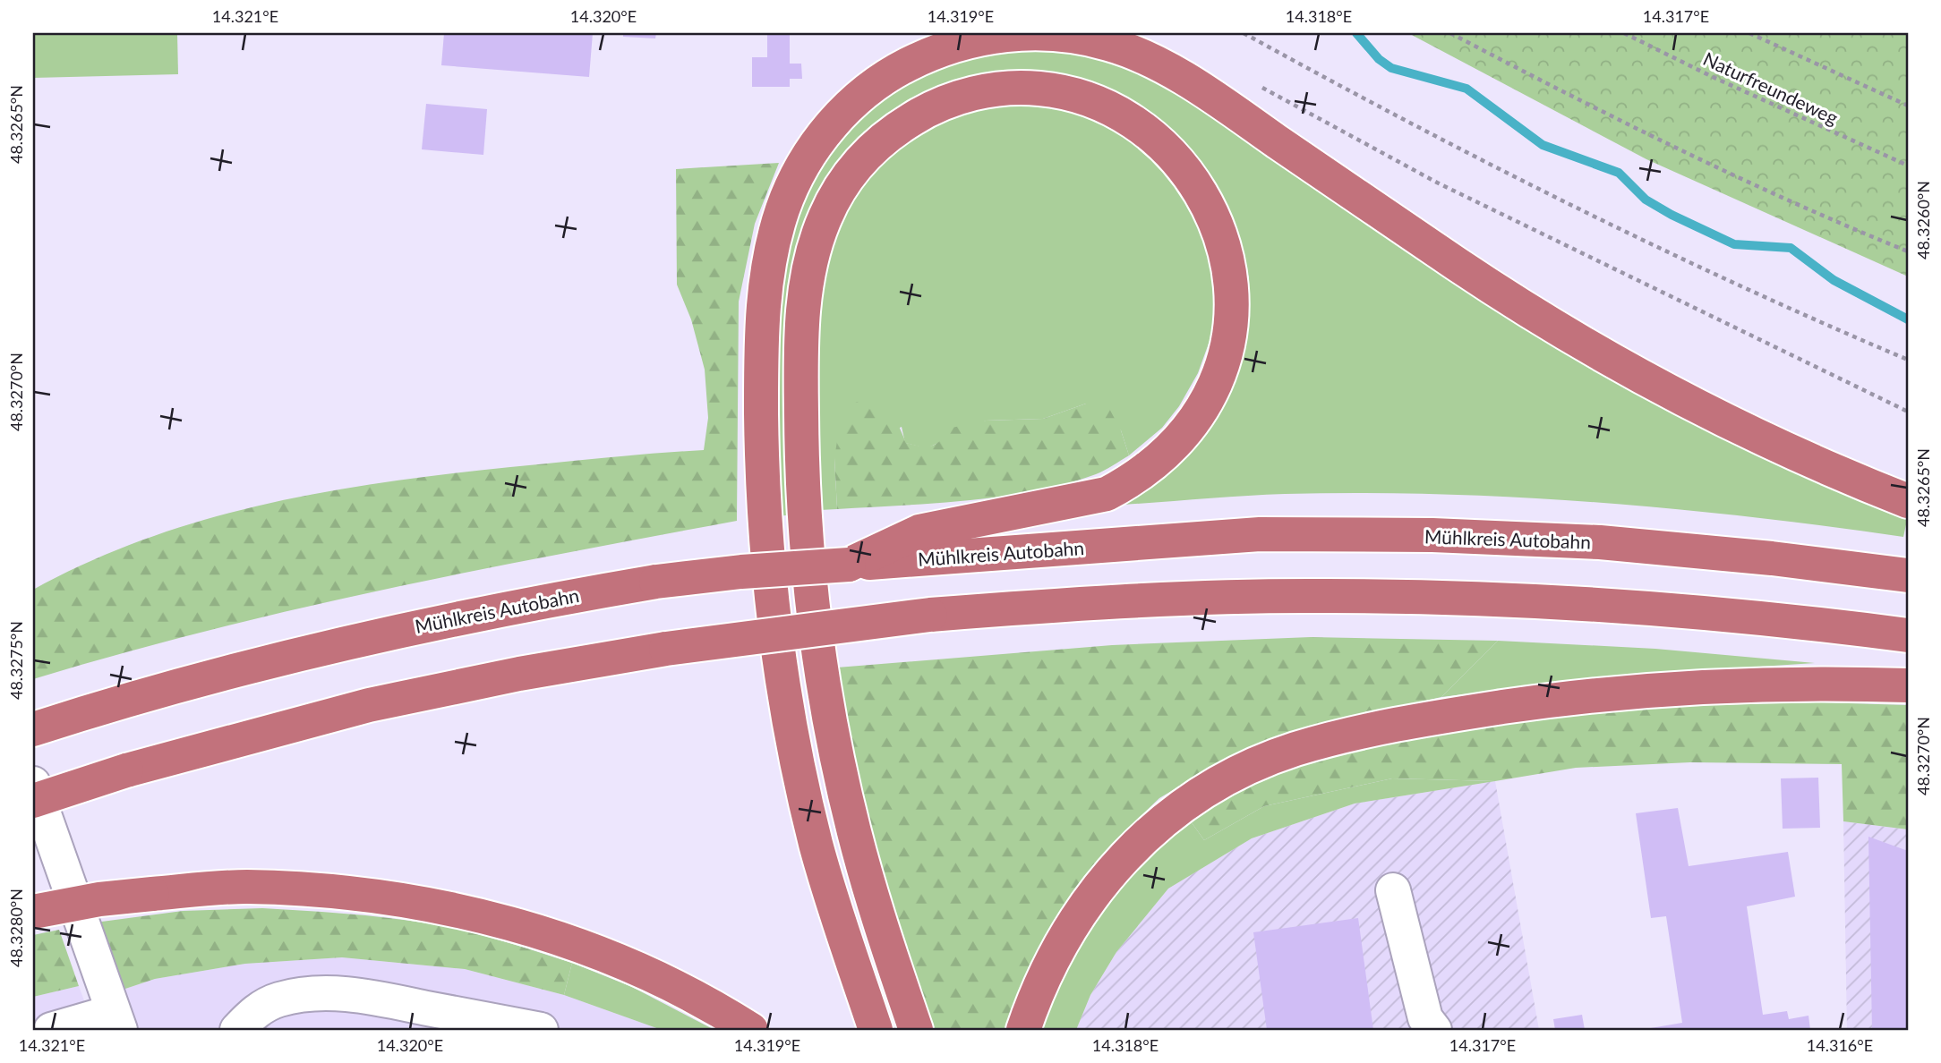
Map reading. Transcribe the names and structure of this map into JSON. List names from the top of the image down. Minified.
{"streets":{"highway":["Mühlkreis Autobahn"],"path":["Naturfreundeweg"]},"coordinates":["14.321°E","14.320°E","14.319°E","14.318°E","14.317°E","48.3265°N","48.3260°N","48.3270°N","48.3275°N","48.3280°N","14.316°E"]}
